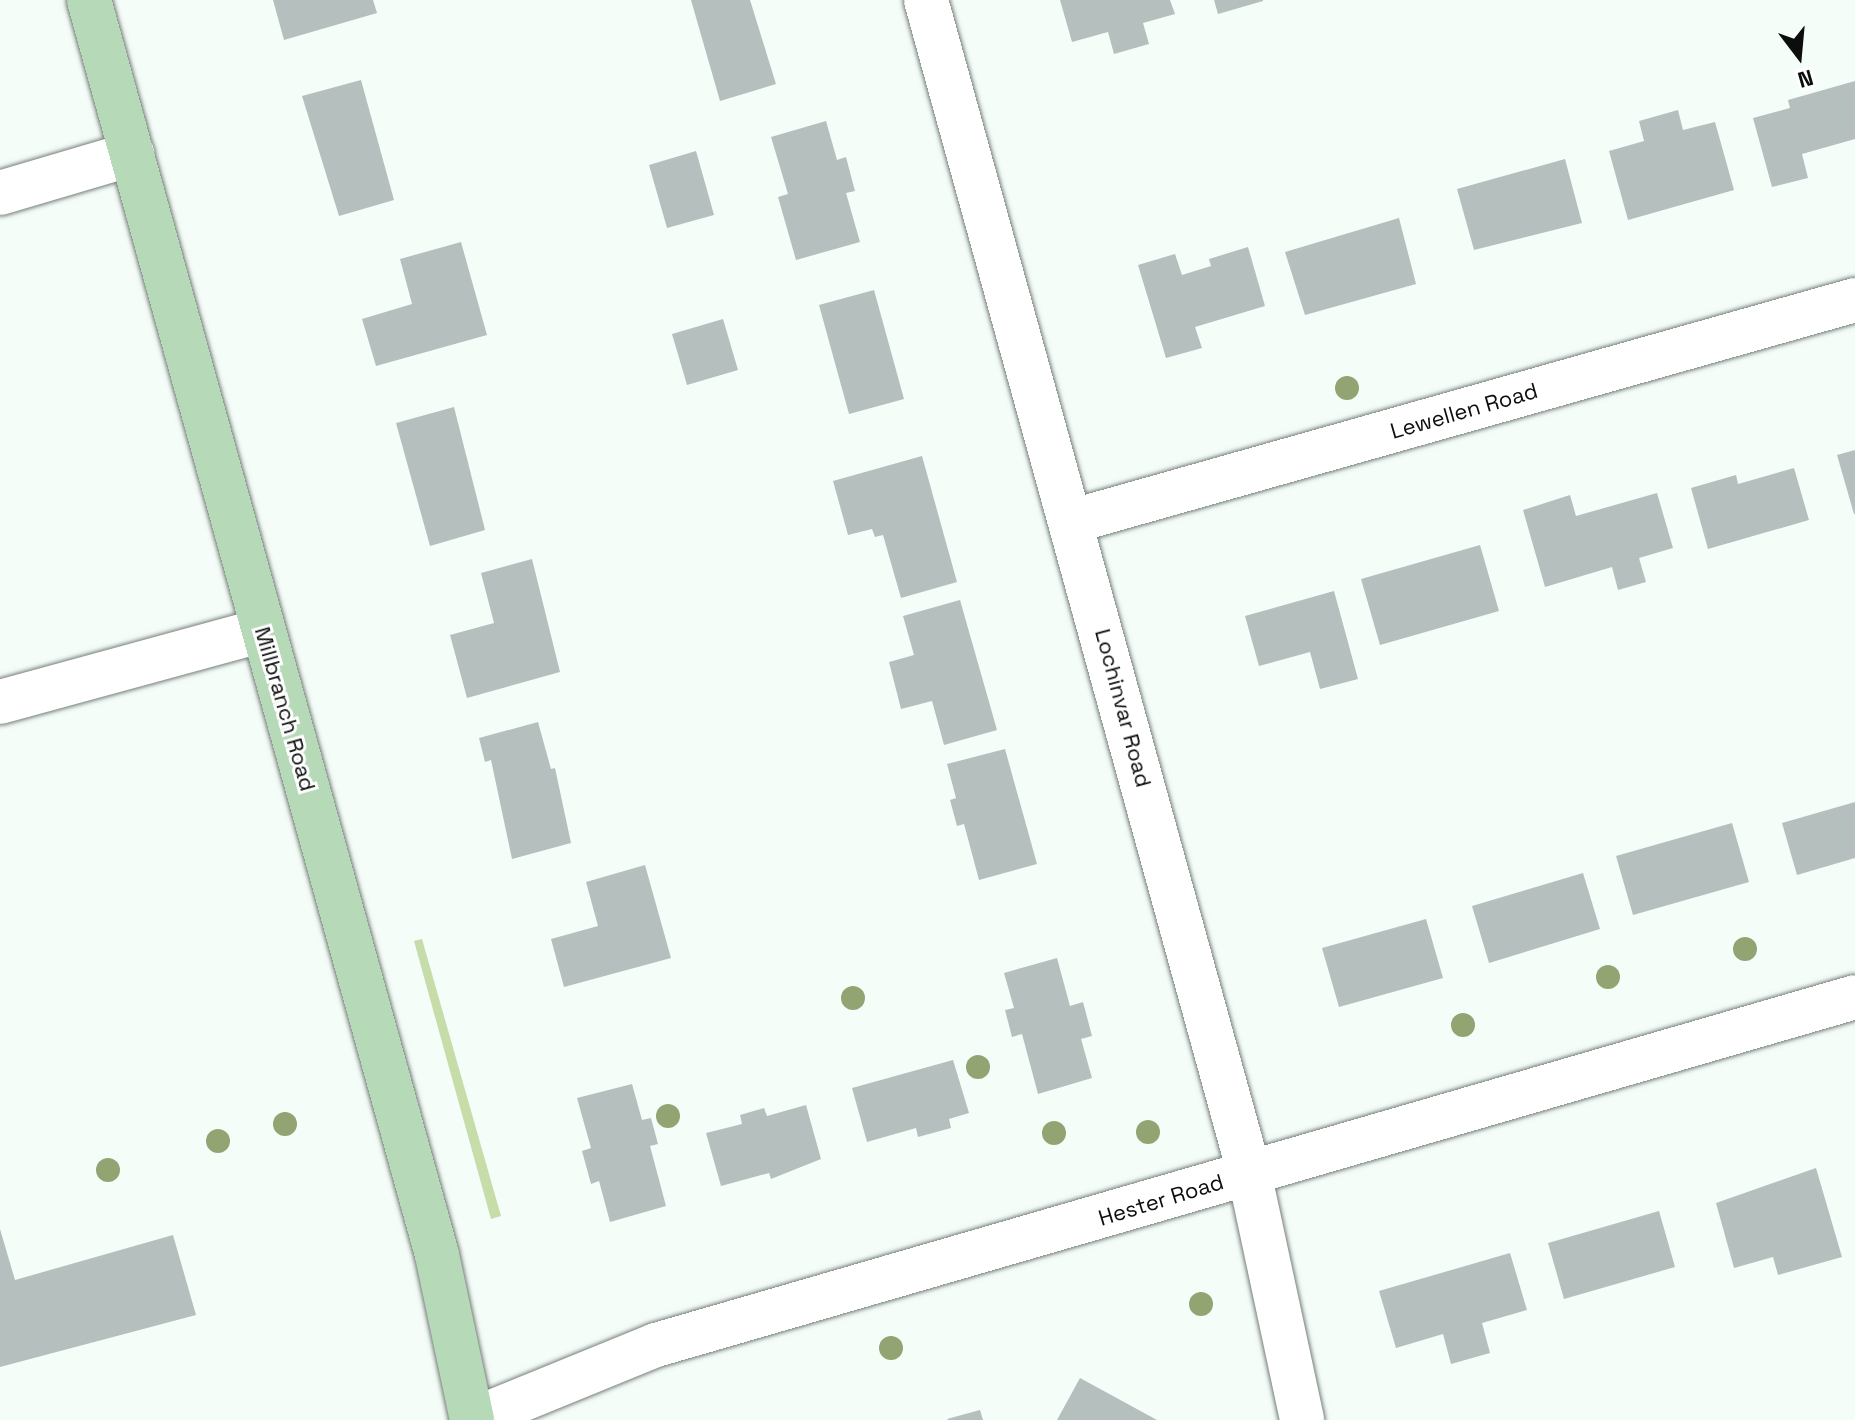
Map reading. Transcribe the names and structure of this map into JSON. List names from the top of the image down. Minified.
{"streets":{"main road":["Millbranch Road"],"street":["Lewellen Road","Lochinvar Road","Hester Road"]},"crossings":[["Lewellen Road","Lochinvar Road"],["Lochinvar Road","Hester Road"],["Millbranch Road","Hester Road"]],"north":"bottom"}
